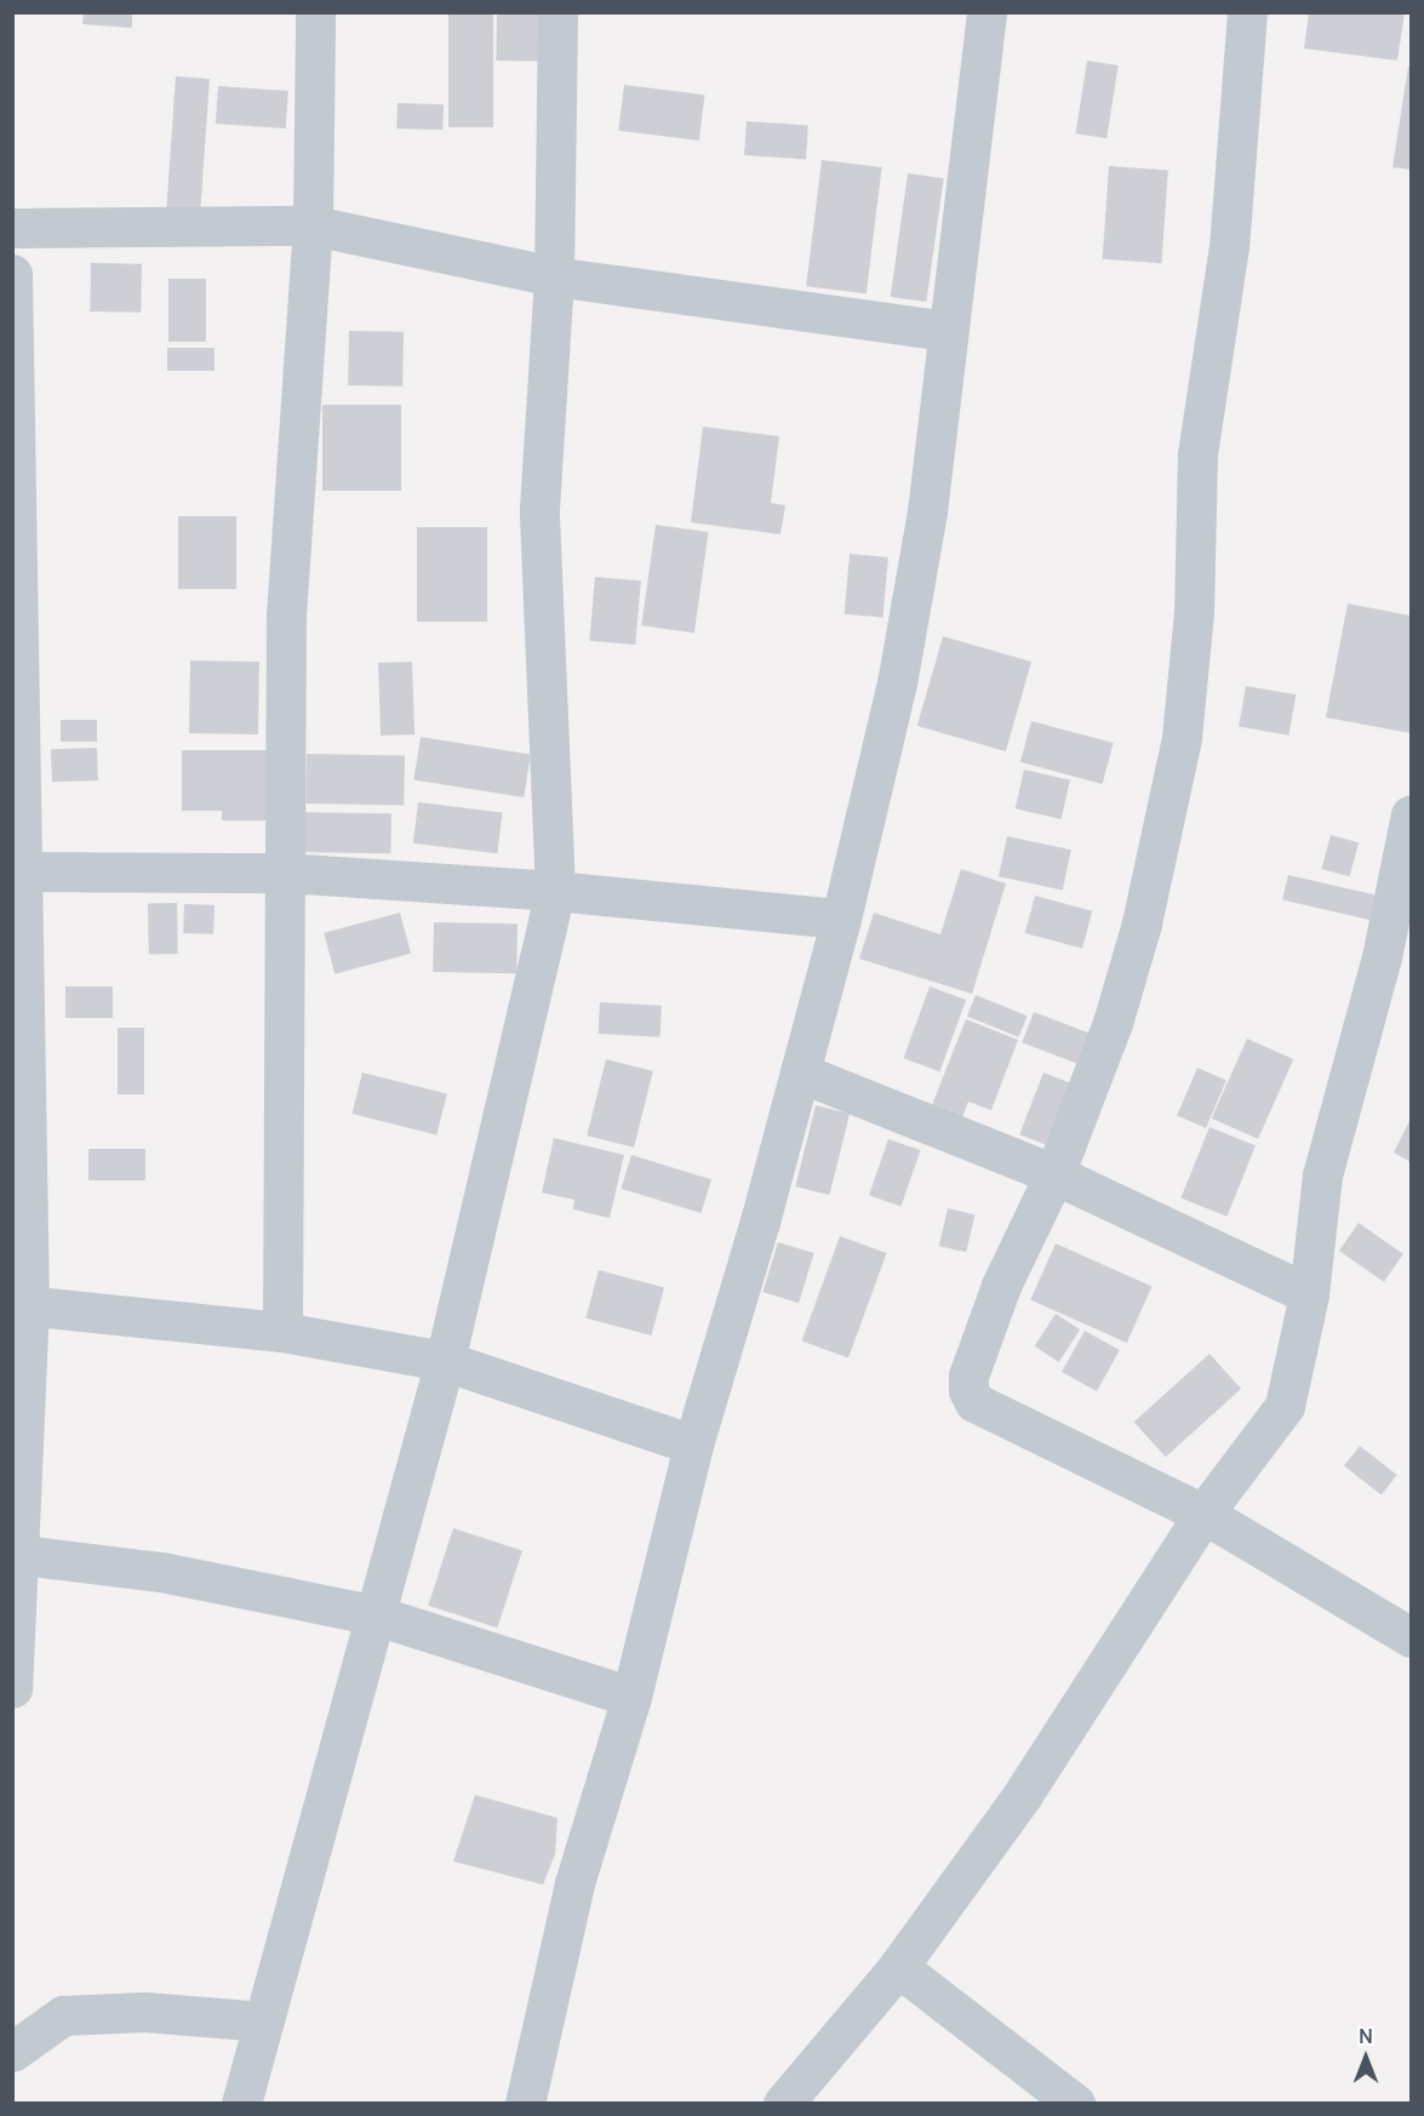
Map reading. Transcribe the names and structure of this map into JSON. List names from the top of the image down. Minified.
{"north":"top"}
